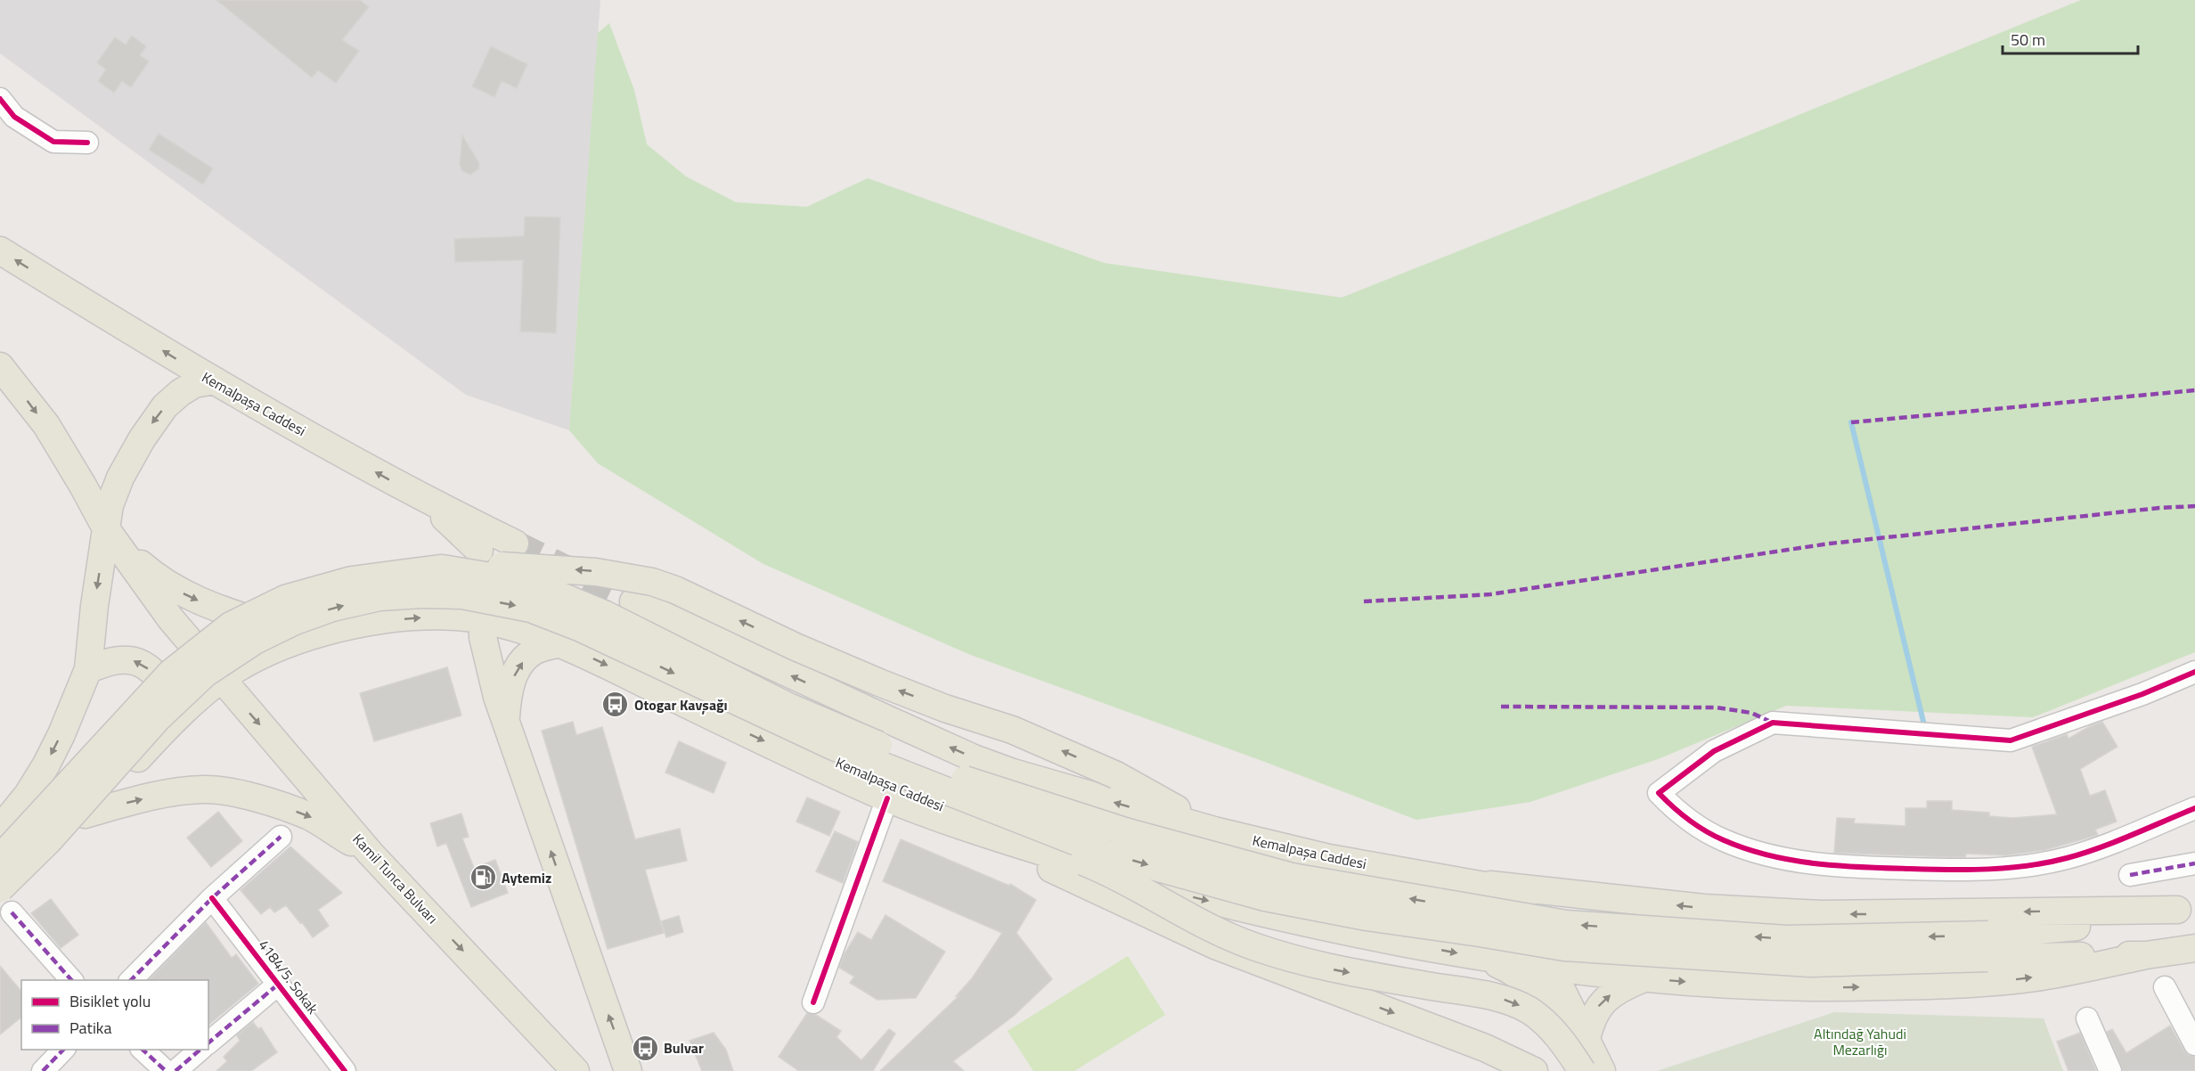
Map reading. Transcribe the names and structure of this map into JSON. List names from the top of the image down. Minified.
{"streets":{"main road":["Kemalpaşa Caddesi","Kamil Tunca Bulvarı"],"street":["4184/5. Sokak"]},"parks":["Altındağ Yahudi Mezarlığı"],"places":{"bus stop":["Otogar Kavşağı","Bulvar"],"fuel station":["Aytemiz"]},"legend":["Bisiklet yolu","Patika"],"scale_bar":"50 m"}
